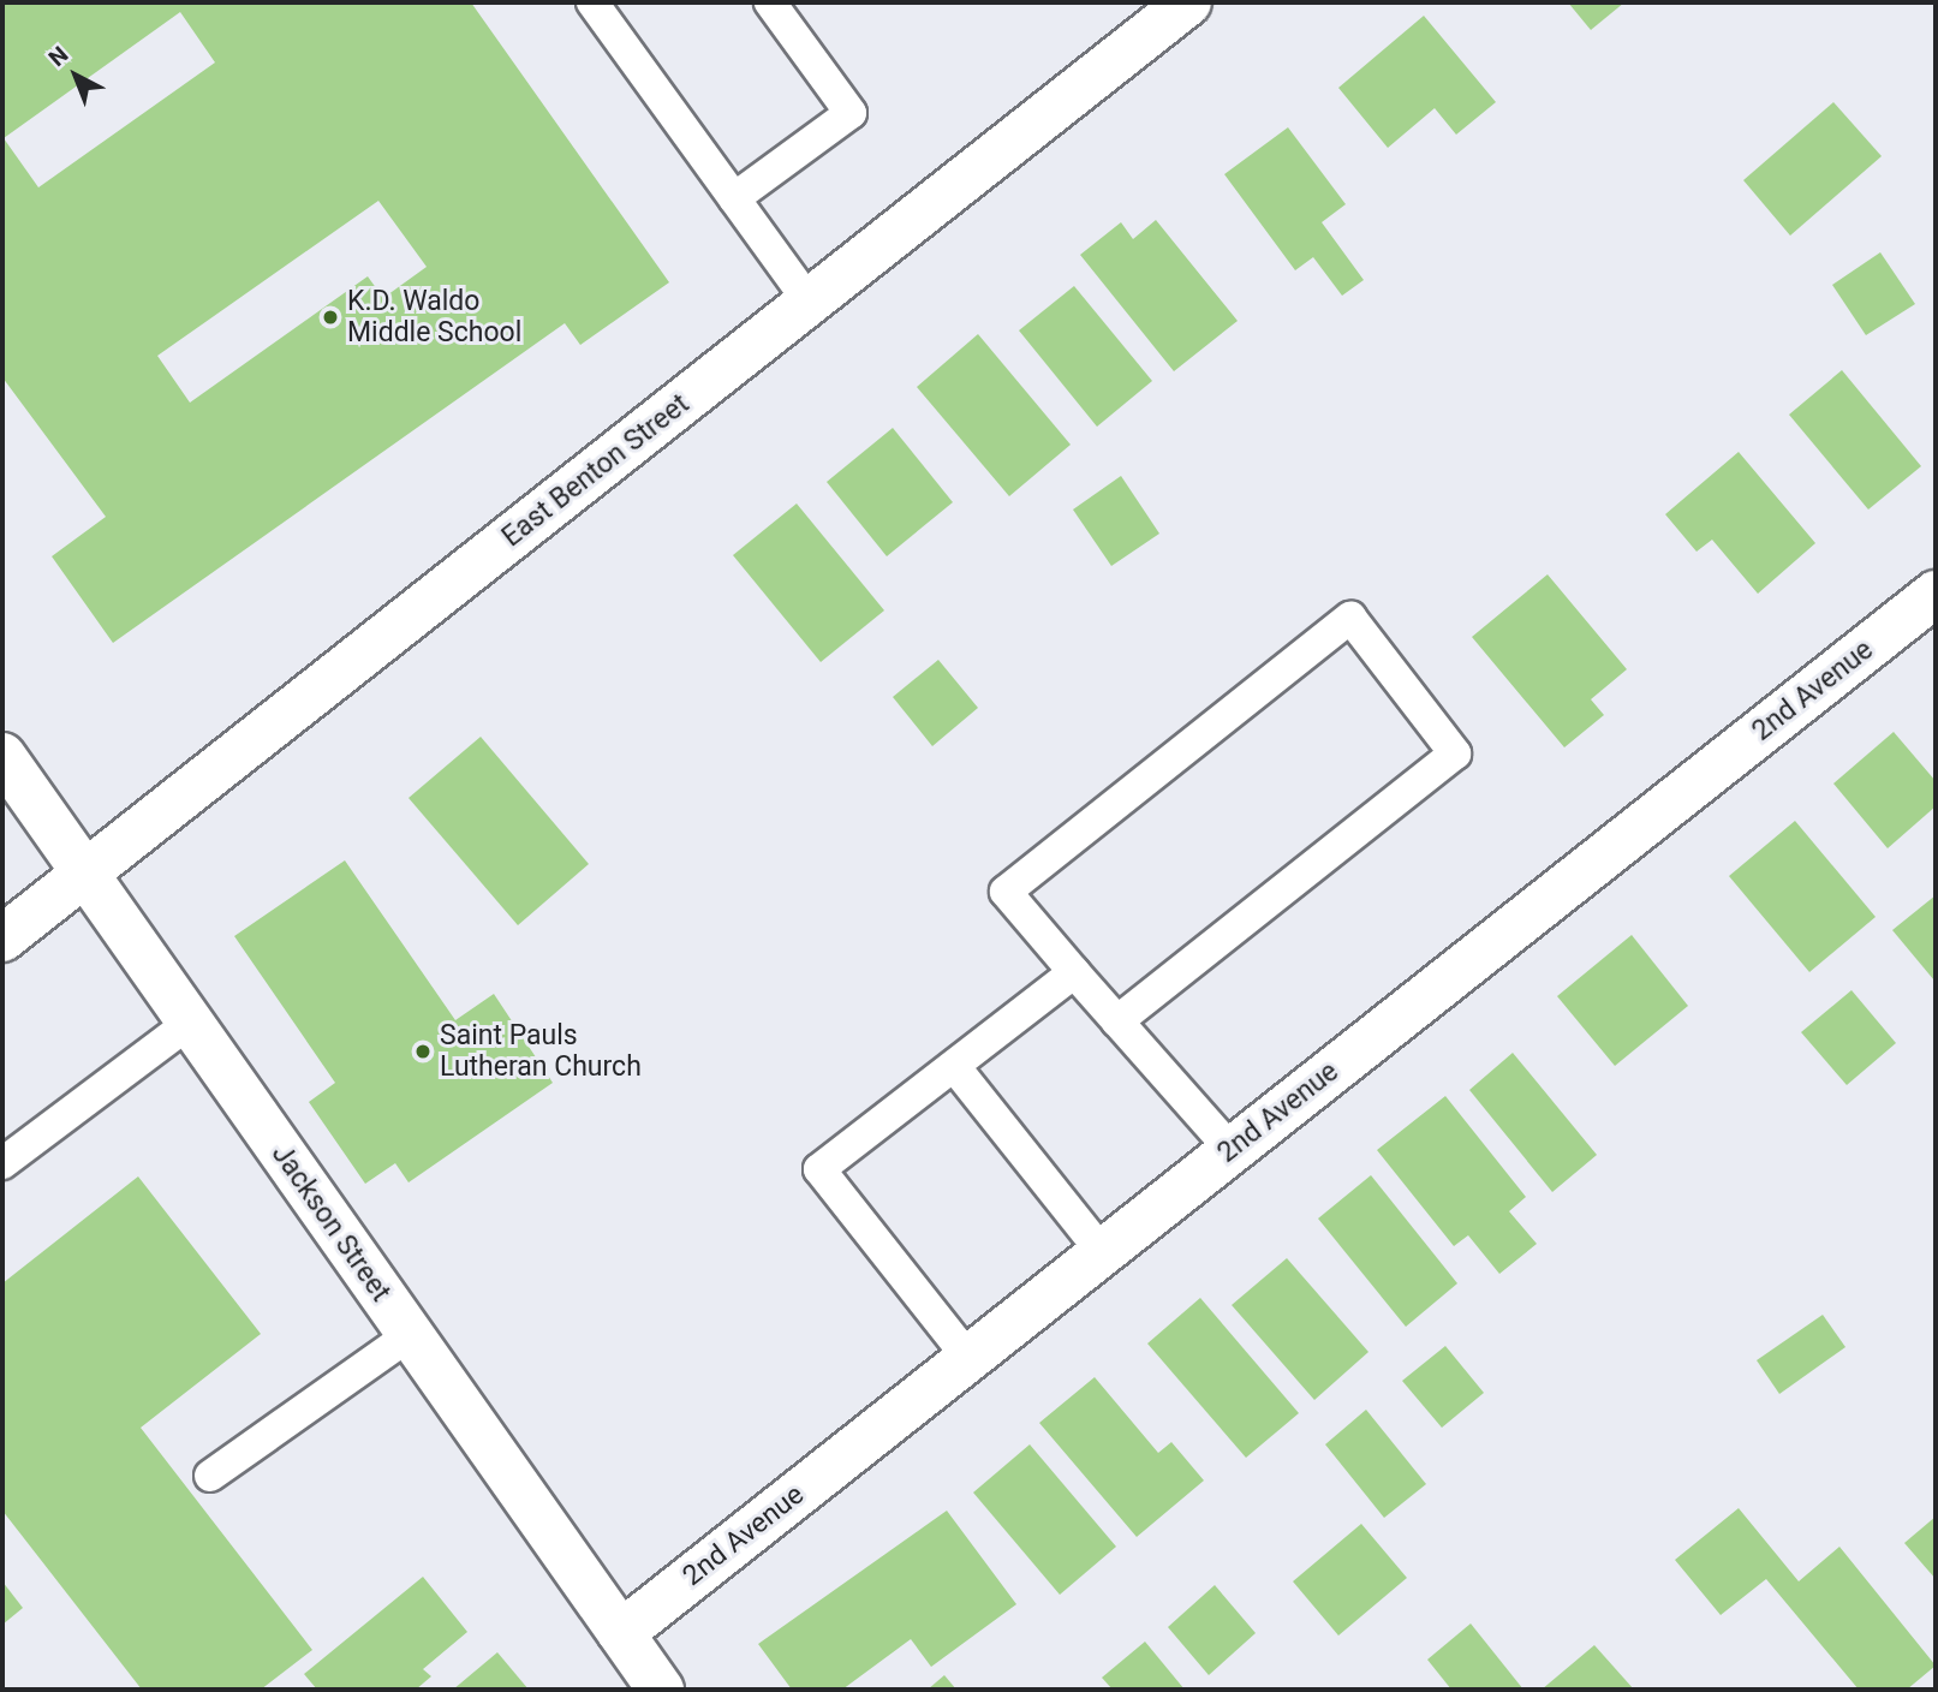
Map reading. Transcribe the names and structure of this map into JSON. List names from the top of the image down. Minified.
{"streets":{"street":["East Benton Street","2nd Avenue","Jackson Street"]},"crossings":[["East Benton Street","Jackson Street"],["2nd Avenue","Jackson Street"]],"places":["K.D. Waldo Middle School","Saint Pauls Lutheran Church"],"north":"top left"}
